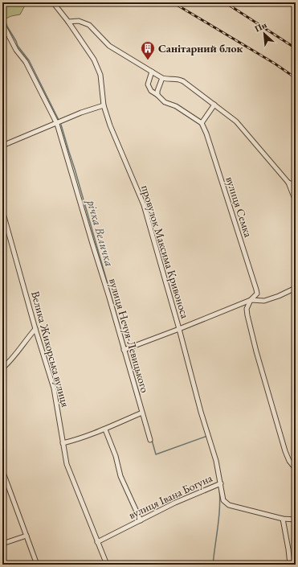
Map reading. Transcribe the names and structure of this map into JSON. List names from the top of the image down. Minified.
{"streets":{"street":["вулиця Семка","провулок Максима Кривоноса","вулиця Нечуя-Левицького","Велика Жихорська вулиця","вулиця Івана Богуна"]},"crossings":[["провулок Максима Кривоноса","вулиця Івана Богуна"],["Велика Жихорська вулиця","вулиця Івана Богуна"]],"water":["річка Величка"],"places":{"building":["Санітарний блок"]},"north":"top left"}
